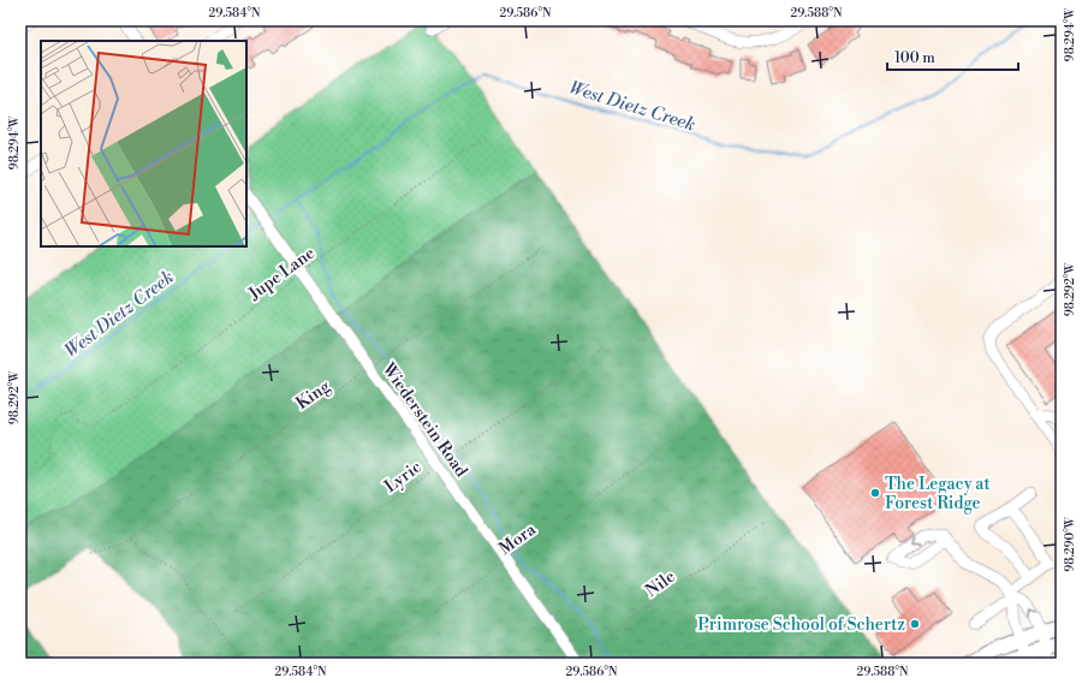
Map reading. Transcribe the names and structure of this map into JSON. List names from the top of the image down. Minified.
{"streets":{"street":["Wiederstein Road"],"path":["Jupe Lane","King","Lyric","Mora","Nile"]},"crossings":[["Jupe Lane","Wiederstein Road"],["King","Wiederstein Road"],["Wiederstein Road","Lyric"],["Wiederstein Road","Mora"],["Wiederstein Road","Nile"]],"water":["West Dietz Creek"],"places":["The Legacy at Forest Ridge","Primrose School of Schertz"],"scale_bar":"100 m","coordinates":["29.584°N","29.586°N","29.588°N","98.294°W","98.292°W","98.290°W"]}
